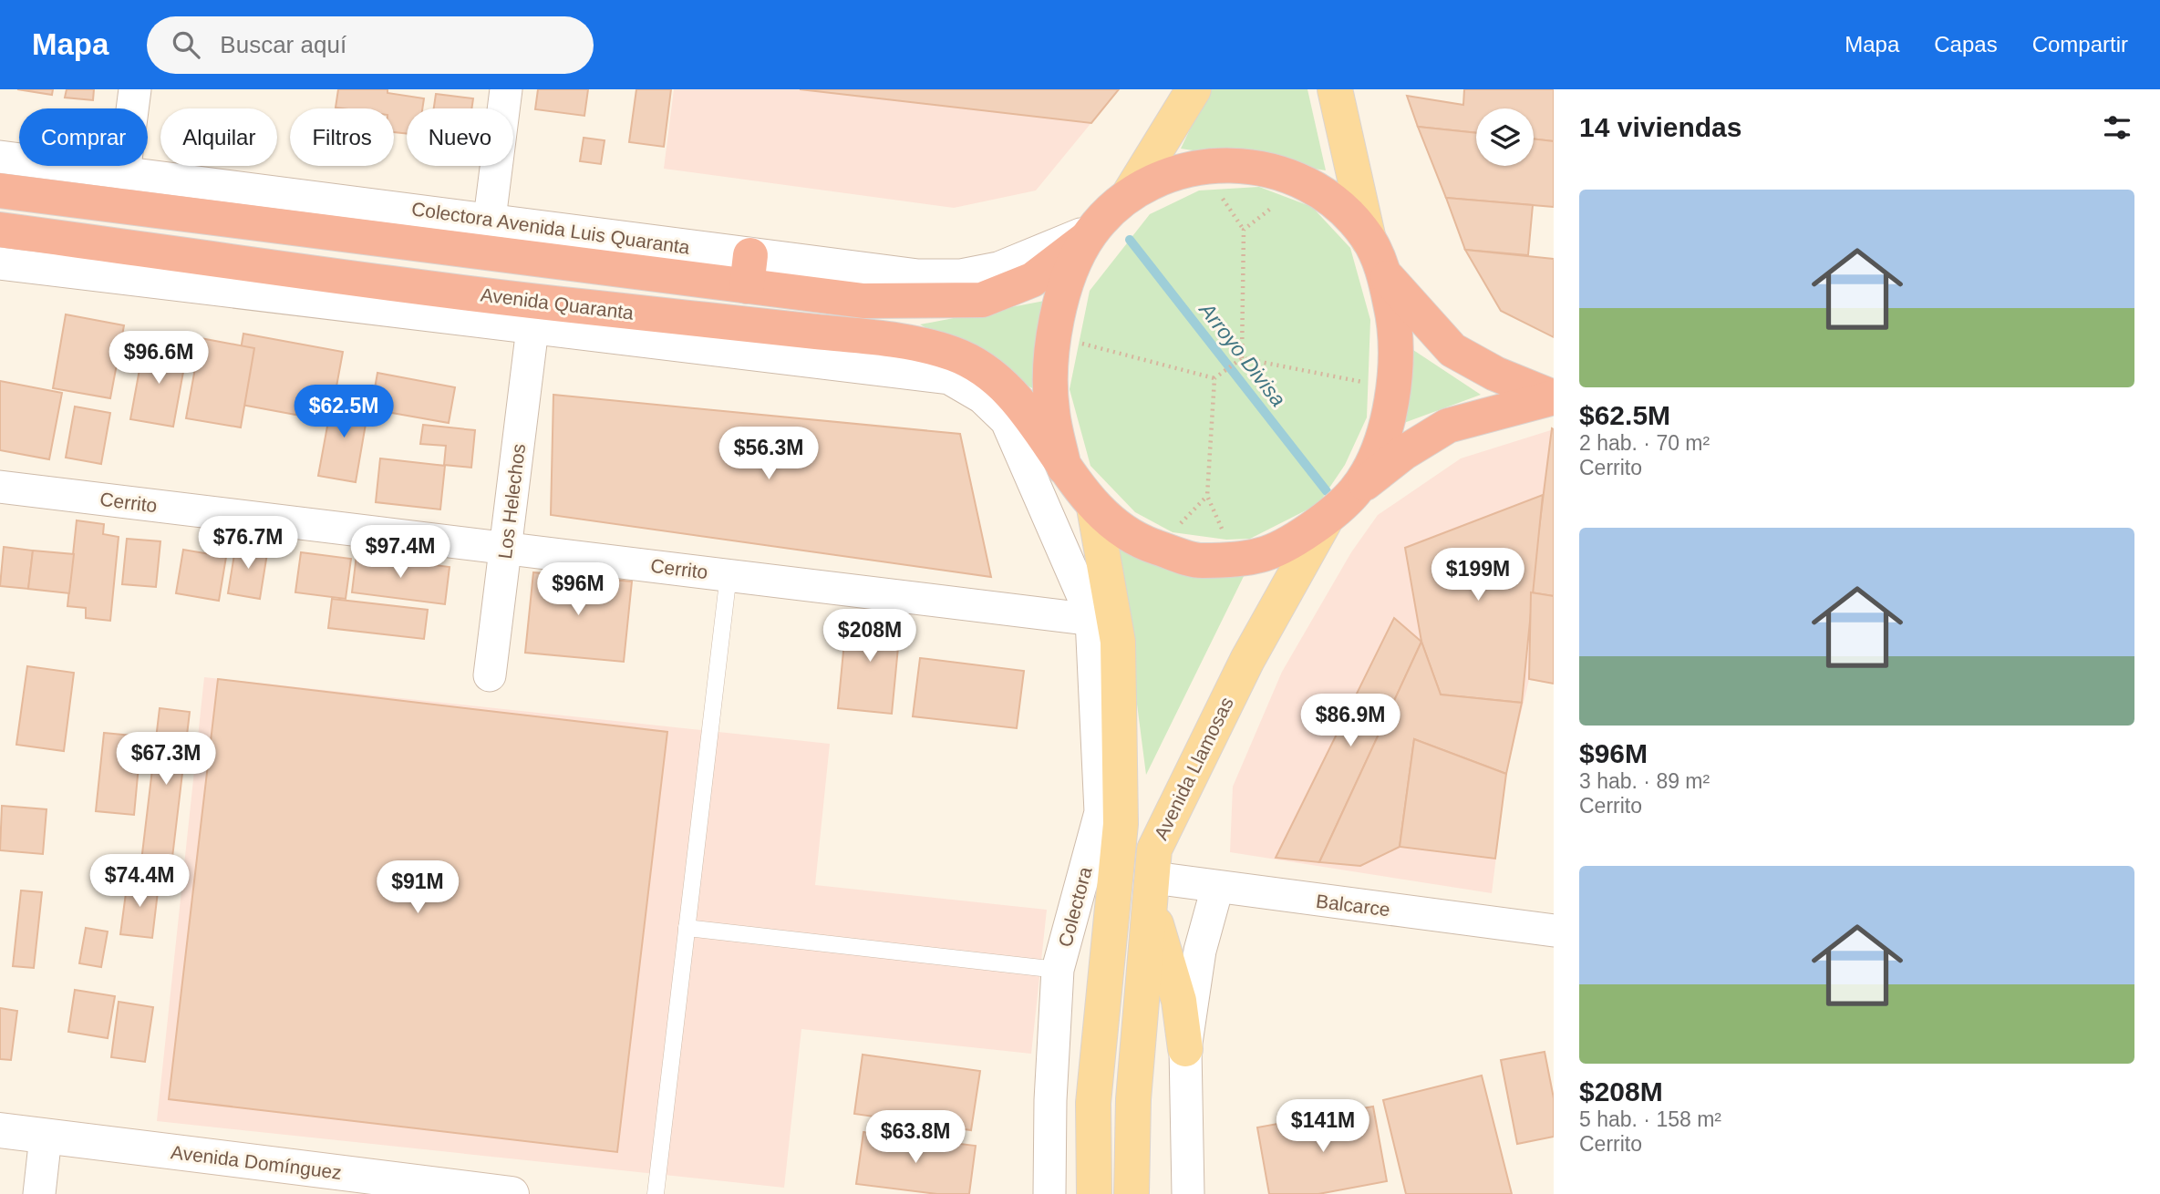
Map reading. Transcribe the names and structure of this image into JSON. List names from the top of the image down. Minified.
{"streets":{"highway":["Avenida Quaranta"],"main road":["Avenida Llamosas","Avenida Domínguez"],"street":["Colectora Avenida Luis Quaranta","Los Helechos","Cerrito","Balcarce","Colectora"]},"crossings":[["Avenida Quaranta","Los Helechos"],["Avenida Quaranta","Colectora"],["Los Helechos","Cerrito"],["Los Helechos","Colectora"],["Cerrito","Colectora"],["Avenida Llamosas","Balcarce"]],"water":["Arroyo Divisa"],"page":{"header":"Mapa","search":"Buscar aquí","nav":["Mapa","Capas","Compartir"],"heading":"14 viviendas","chip":["Comprar","Alquilar","Filtros","Nuevo"],"list":[{"name":"$62.5M","note":"2 hab. · 70 m² · Cerrito"},{"name":"$96M","note":"3 hab. · 89 m² · Cerrito"},{"name":"$208M","note":"5 hab. · 158 m² · Cerrito"}],"price":["$96.6M","$62.5M","$56.3M","$76.7M","$97.4M","$199M","$96M","$208M","$86.9M","$67.3M","$74.4M","$91M","$141M","$63.8M"]}}
